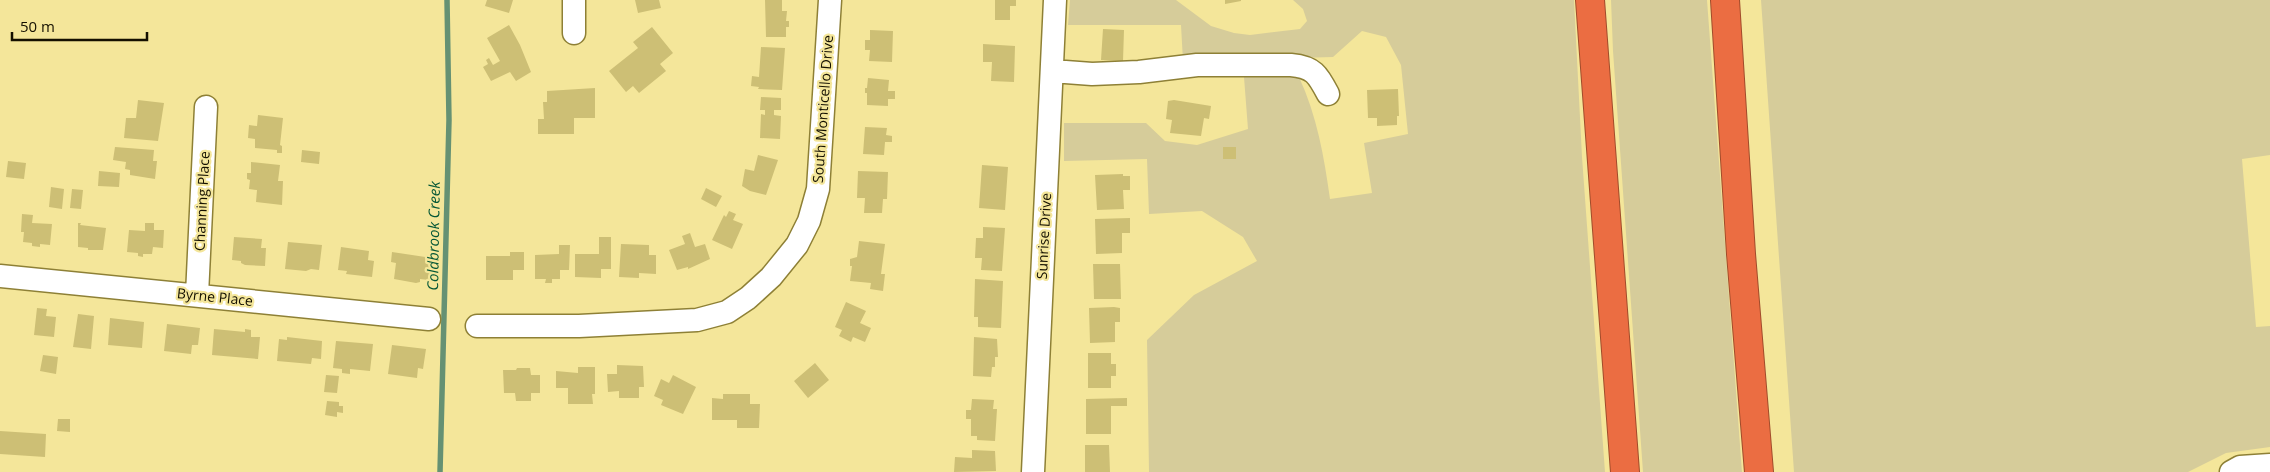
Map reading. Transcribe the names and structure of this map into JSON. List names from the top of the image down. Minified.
{"streets":{"street":["South Monticello Drive","Channing Place","Sunrise Drive","Byrne Place"]},"crossings":[["Channing Place","Byrne Place"]],"water":["Coldbrook Creek"],"scale_bar":"50 m"}
